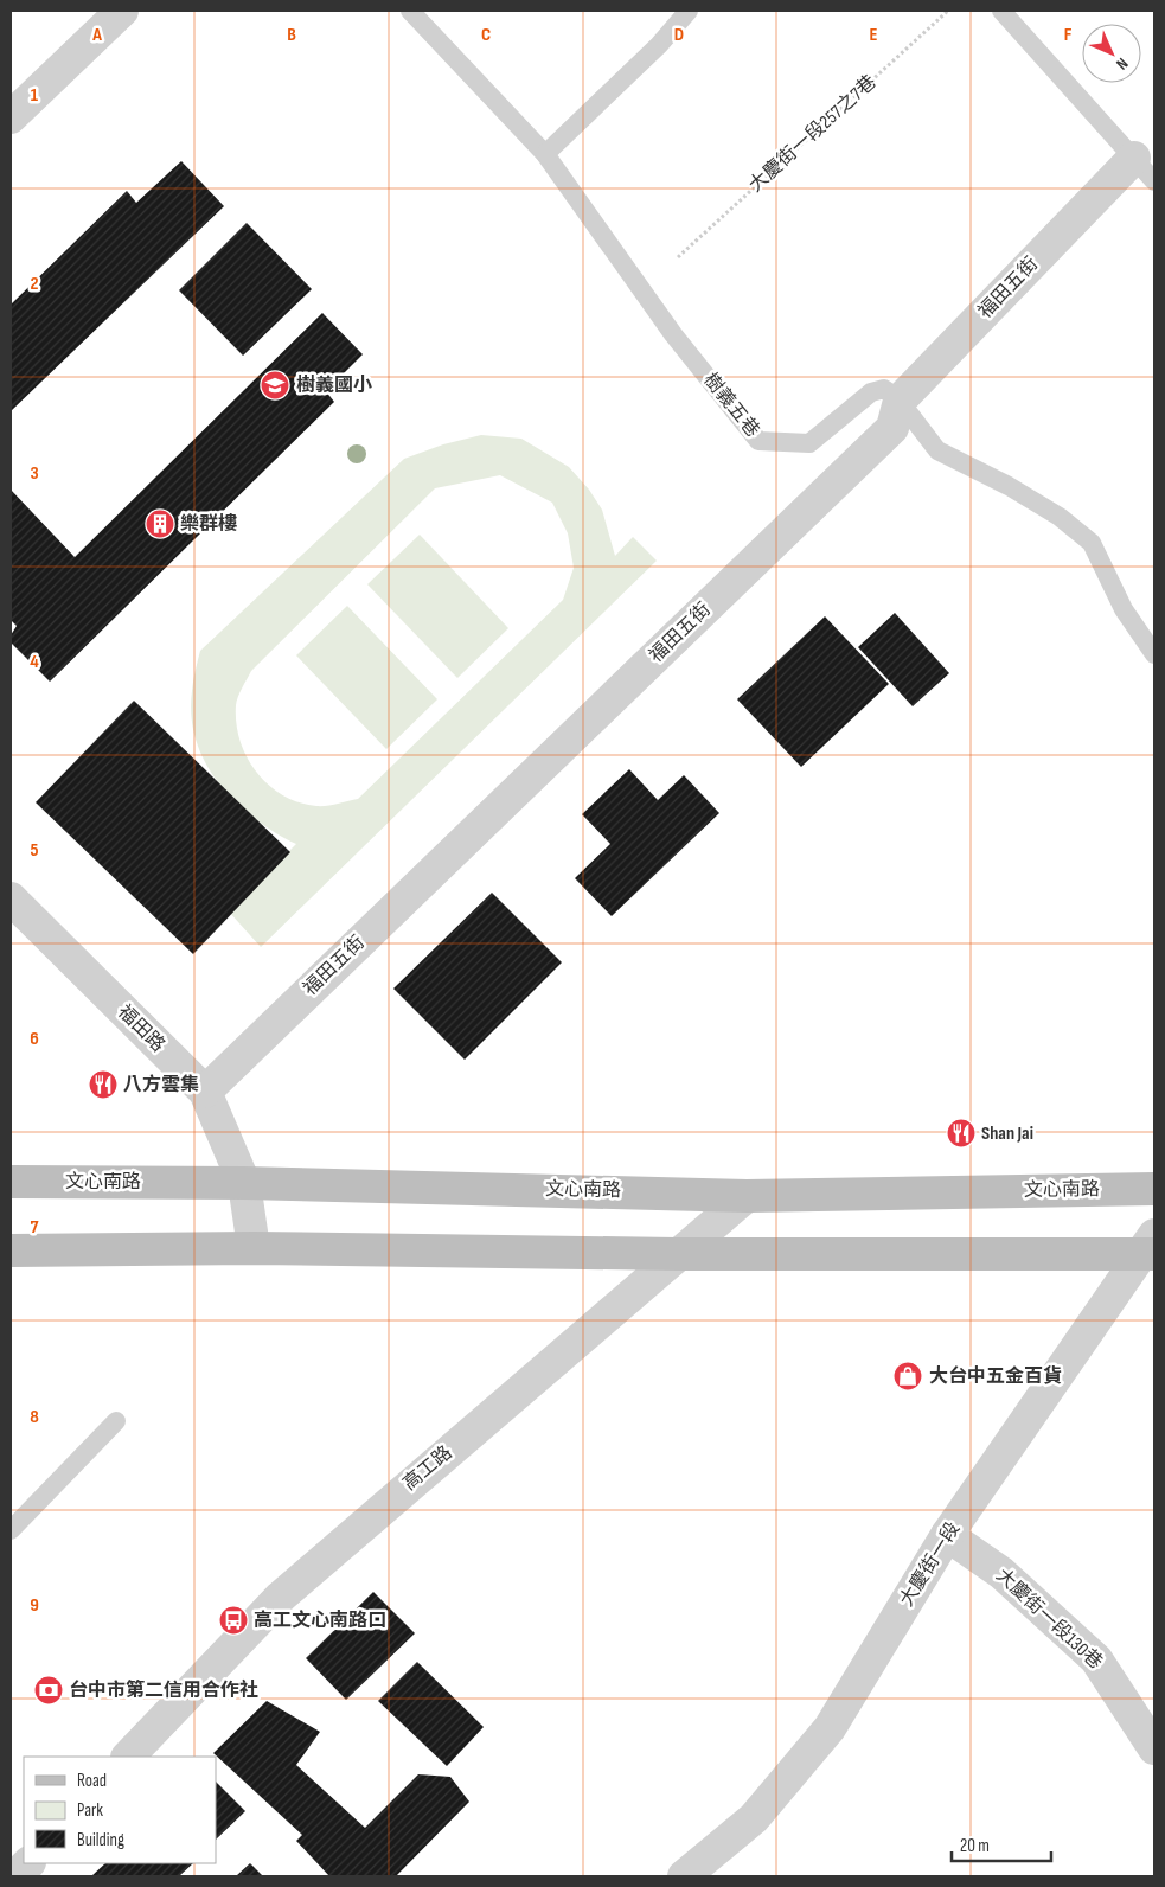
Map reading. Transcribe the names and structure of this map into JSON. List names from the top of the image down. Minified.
{"streets":{"main road":["文心南路"],"street":["福田五街","福田路","高工路","大慶街一段","大慶街一段130巷"],"lane":["樹義五巷"],"path":["大慶街一段257之7巷"]},"crossings":[["福田五街","樹義五巷"],["福田五街","福田路"],["福田路","文心南路"],["文心南路","高工路"],["大慶街一段","大慶街一段130巷"]],"places":{"school or university":["樹義國小"],"building":["樂群樓"],"restaurant":["八方雲集","Shan Jai"],"shop":["大台中五金百貨"],"bus stop":["高工文心南路口"],"bank":["台中市第二信用合作社"]},"legend":["Road","Park","Building"],"scale_bar":"20 m","north":"bottom right","grid":{"columns":["A","B","C","D","E","F"],"rows":["1","2","3","4","5","6","7","8","9"]}}
